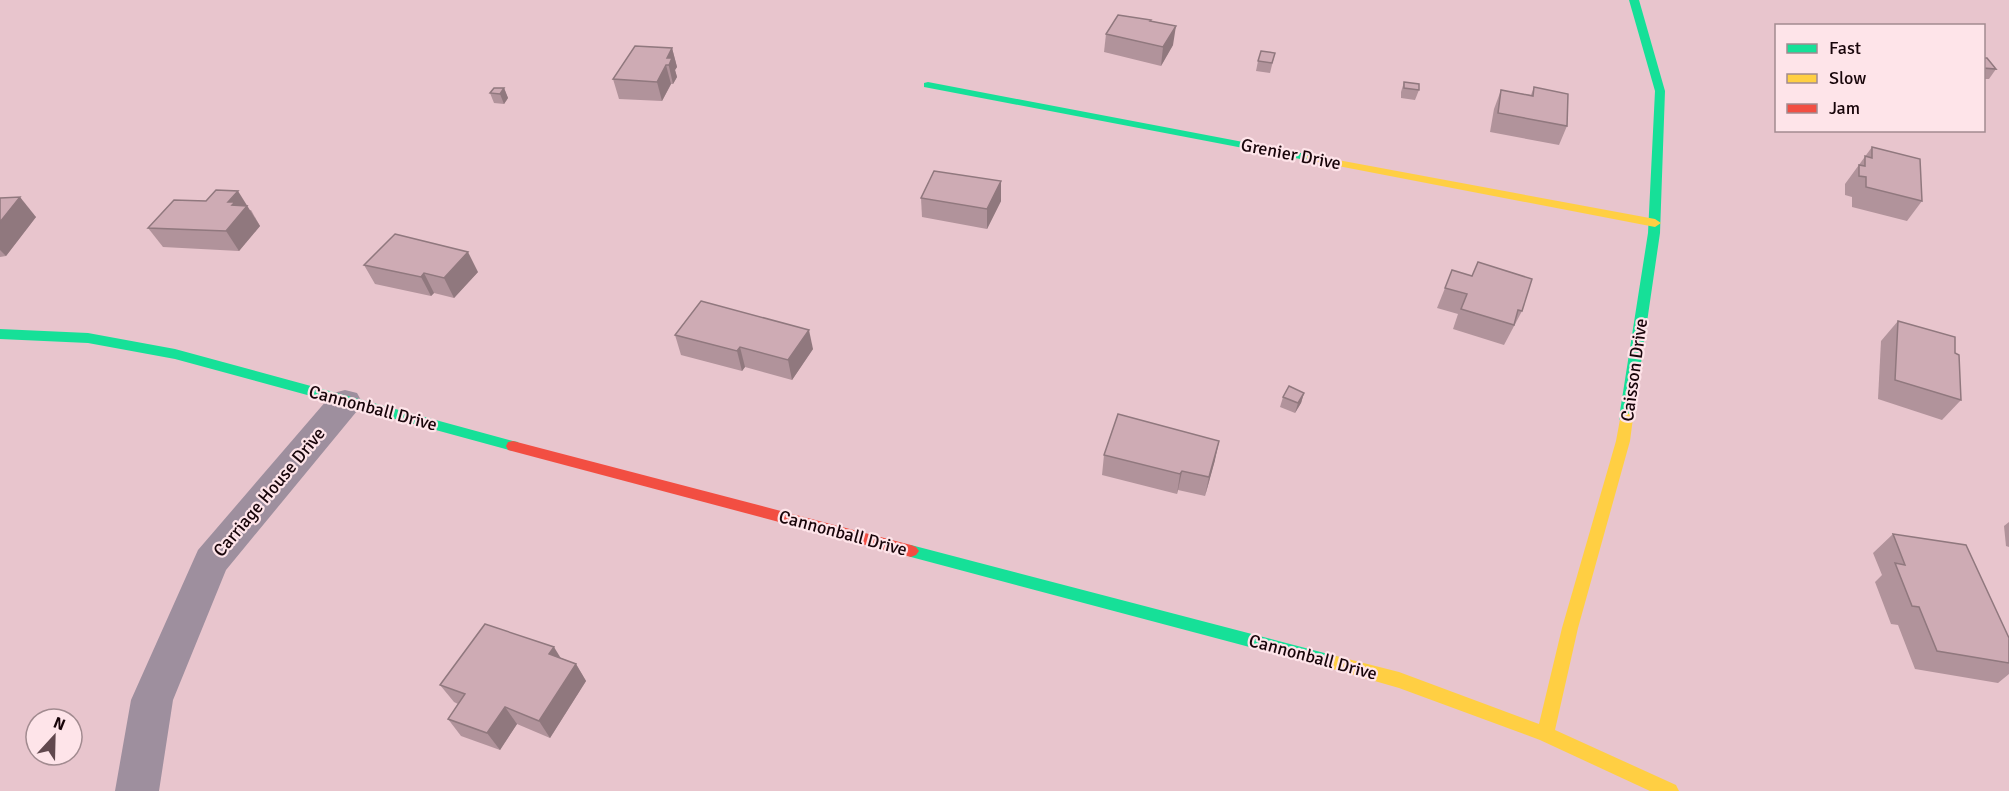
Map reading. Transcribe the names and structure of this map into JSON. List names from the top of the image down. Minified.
{"streets":{"street":["Grenier Drive","Caisson Drive","Cannonball Drive","Carriage House Drive"]},"crossings":[["Grenier Drive","Caisson Drive"],["Caisson Drive","Cannonball Drive"],["Cannonball Drive","Carriage House Drive"]],"legend":["Fast","Slow","Jam"],"north":"top"}
